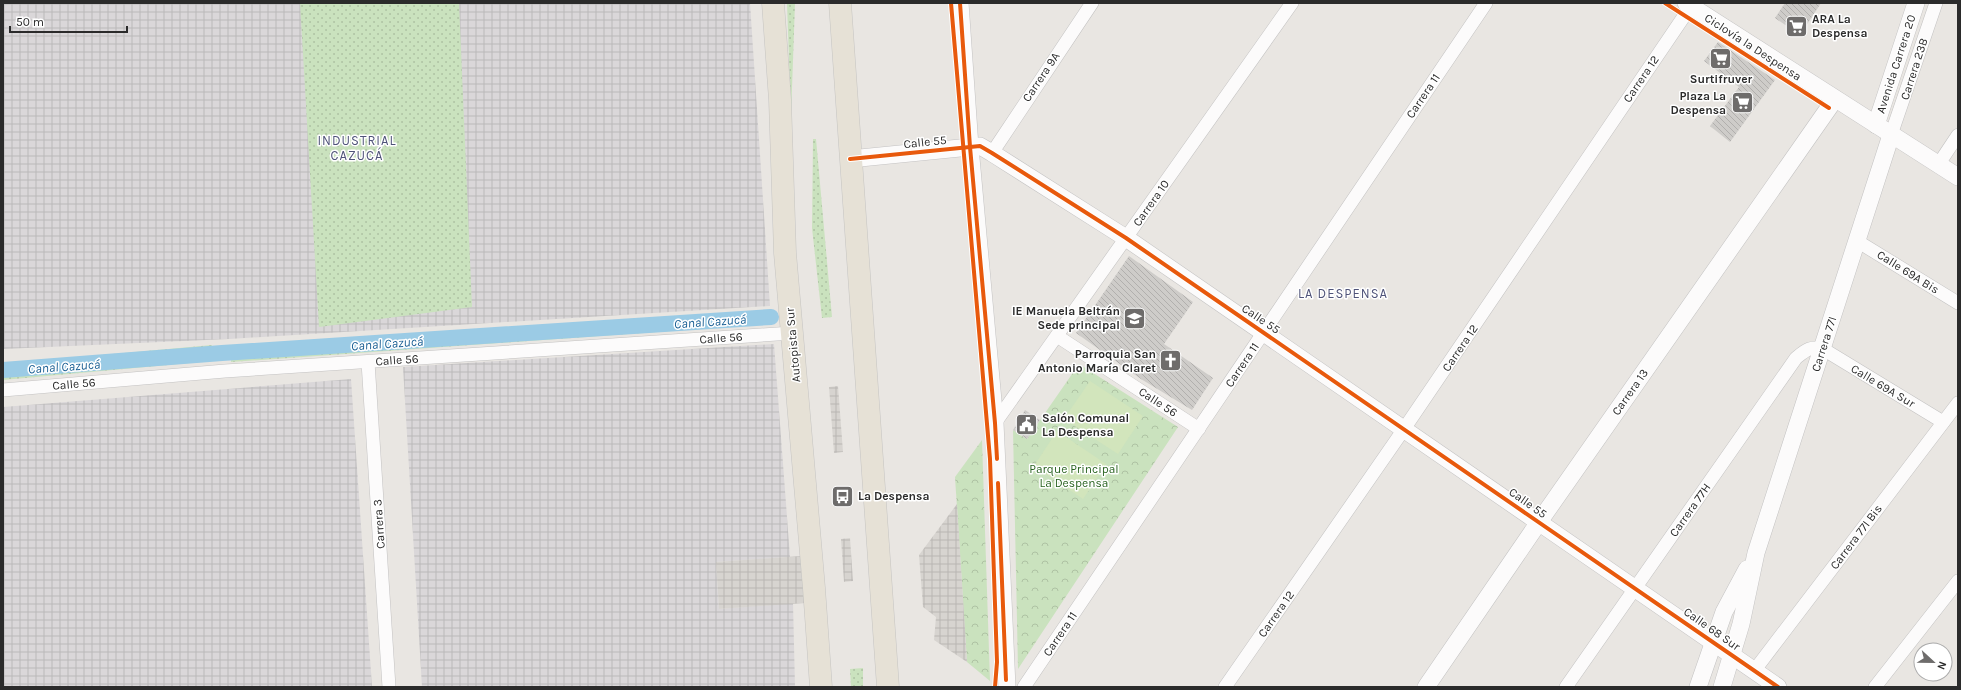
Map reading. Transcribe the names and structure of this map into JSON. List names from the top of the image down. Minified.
{"streets":{"highway":["Autopista Sur"],"street":["Avenida Carrera 20","Carrera 23B","Carrera 9A","Carrera 12","Carrera 11","Calle 55","Carrera 10","Calle 69A Bis","Calle 56","Carrera 77I","Calle 69A Sur","Carrera 13","Carrera 77H","Carrera 3","Carrera 77I Bis","Calle 68 Sur"],"cycle path":["Ciclovía la Despensa"]},"crossings":[["Carrera 23B","Carrera 77I"],["Carrera 9A","Calle 55"],["Carrera 12","Calle 55"],["Carrera 11","Calle 55"],["Carrera 11","Calle 56"],["Calle 55","Carrera 10"],["Calle 55","Carrera 13"],["Calle 55","Carrera 77H"],["Calle 55","Calle 68 Sur"],["Carrera 10","Calle 56"],["Calle 69A Bis","Carrera 77I"],["Calle 56","Autopista Sur"],["Calle 56","Carrera 3"],["Carrera 77I","Calle 69A Sur"],["Carrera 77I","Carrera 77H"],["Carrera 77I","Calle 68 Sur"],["Calle 69A Sur","Carrera 77H"],["Calle 69A Sur","Carrera 77I Bis"],["Carrera 77H","Calle 68 Sur"],["Carrera 77I Bis","Calle 68 Sur"]],"districts":["INDUSTRIAL CAZUCÁ","LA DESPENSA"],"water":["Canal Cazucá"],"parks":["Parque Principal La Despensa"],"places":{"supermarket":["ARA La Despensa","Surtifruver","Plaza La Despensa"],"school or university":["IE Manuela Beltrán Sede principal"],"church":["Parroquia San Antonio María Claret"],"public building":["Salón Comunal La Despensa"],"bus stop":["La Despensa"]},"scale_bar":"50 m","north":"right"}
